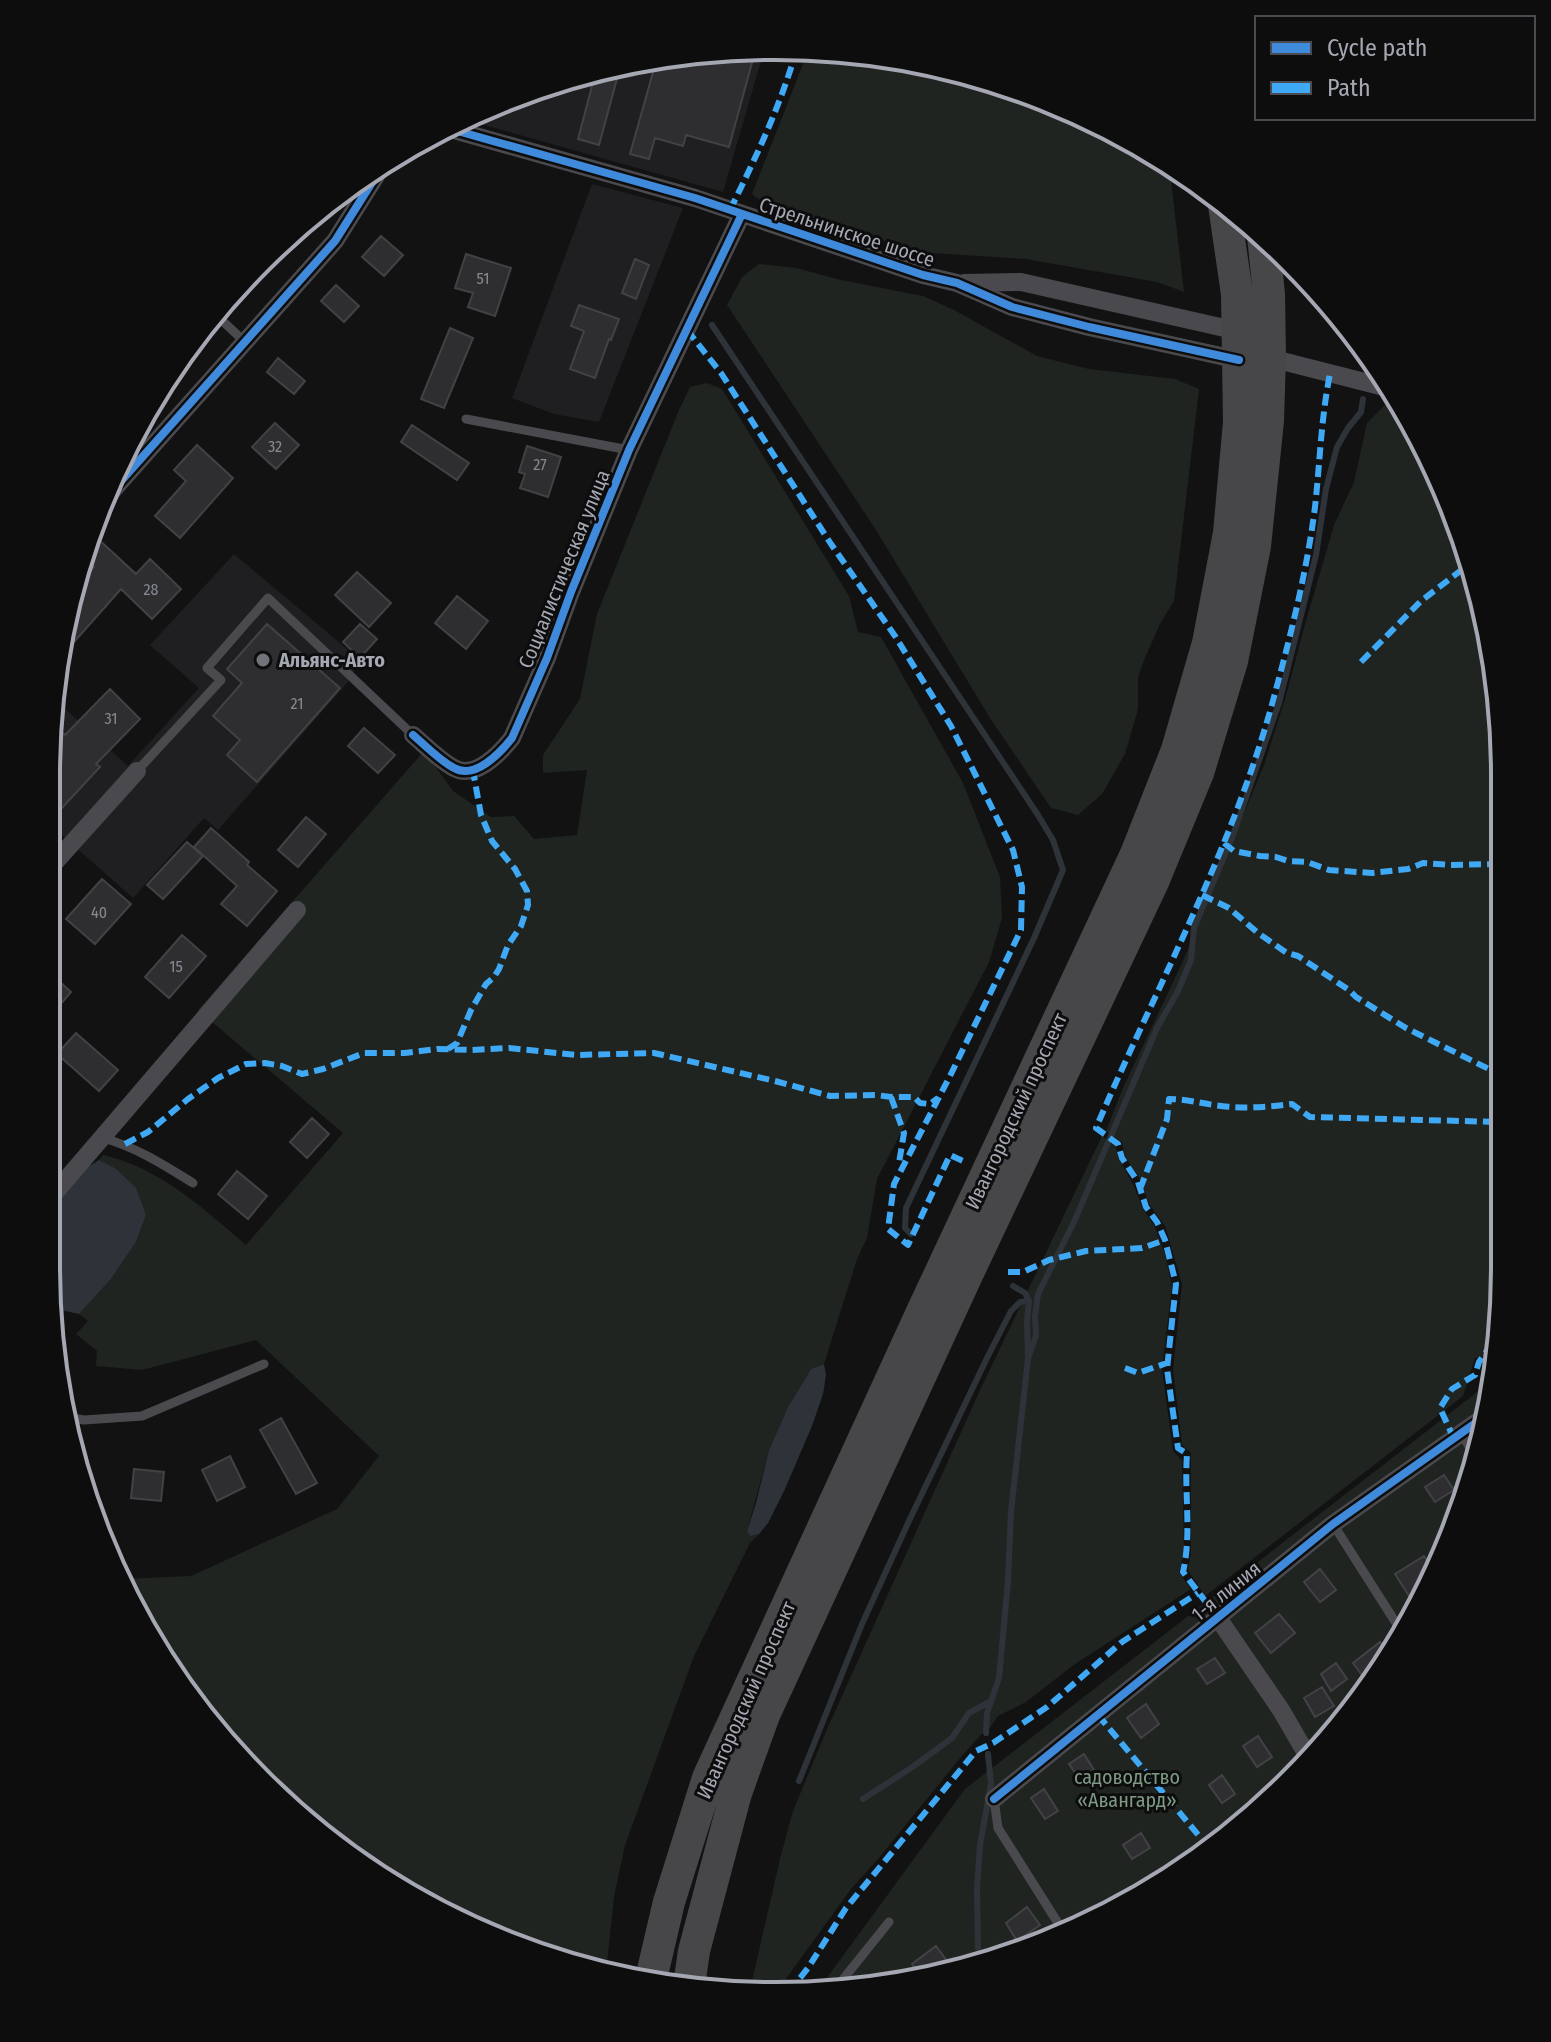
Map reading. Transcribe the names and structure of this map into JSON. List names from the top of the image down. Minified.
{"streets":{"highway":["Ивангородский проспект"],"street":["Стрельнинское шоссе","Социалистическая улица","1-я линия"]},"crossings":[["Стрельнинское шоссе","Социалистическая улица"],["Стрельнинское шоссе","Ивангородский проспект"]],"parks":["садоводство «Авангард»"],"places":["Альянс-Авто"],"house_numbers":["51","32","27","28","21","31","40","15"],"legend":["Cycle path","Path"]}
